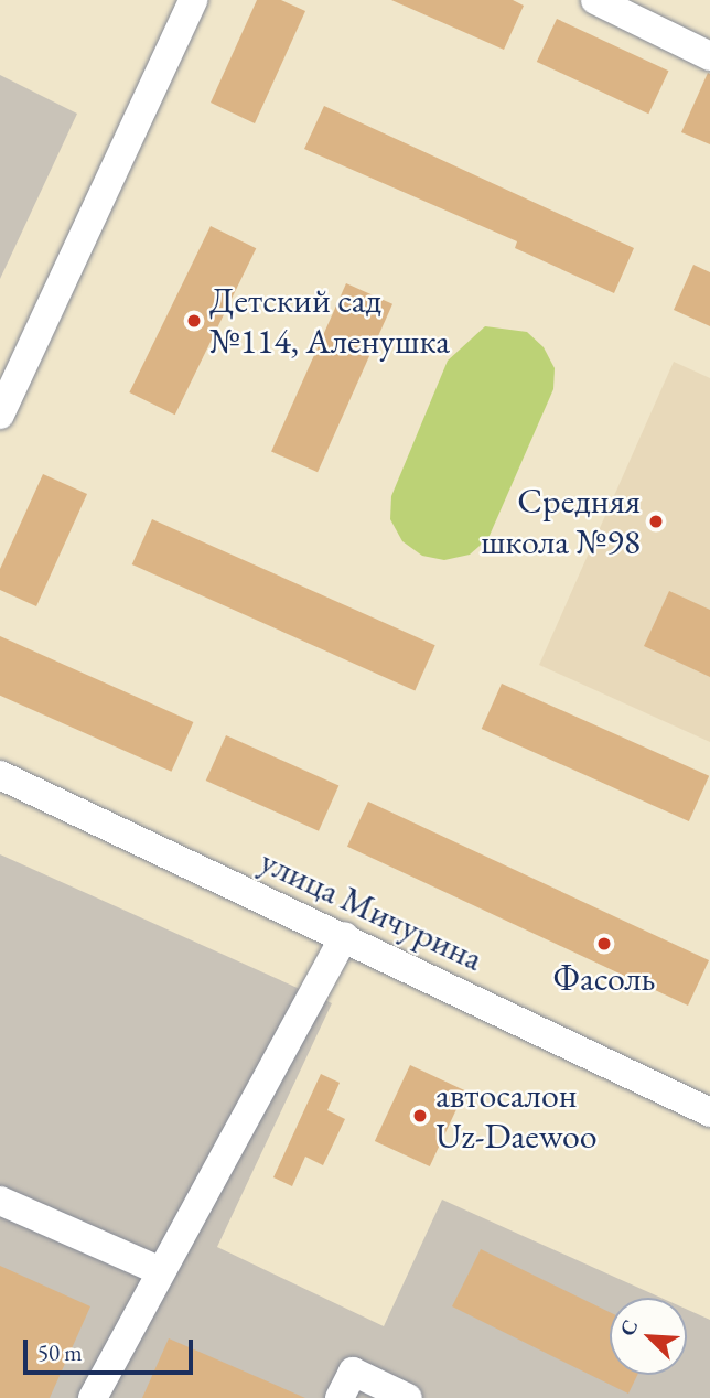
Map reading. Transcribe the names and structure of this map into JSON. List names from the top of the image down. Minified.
{"streets":{"street":["улица Мичурина"]},"places":["Детский сад №114, Аленушка","Средняя школа №98","Фасоль","автосалон Uz-Daewoo"],"scale_bar":"50 m","north":"top left"}
